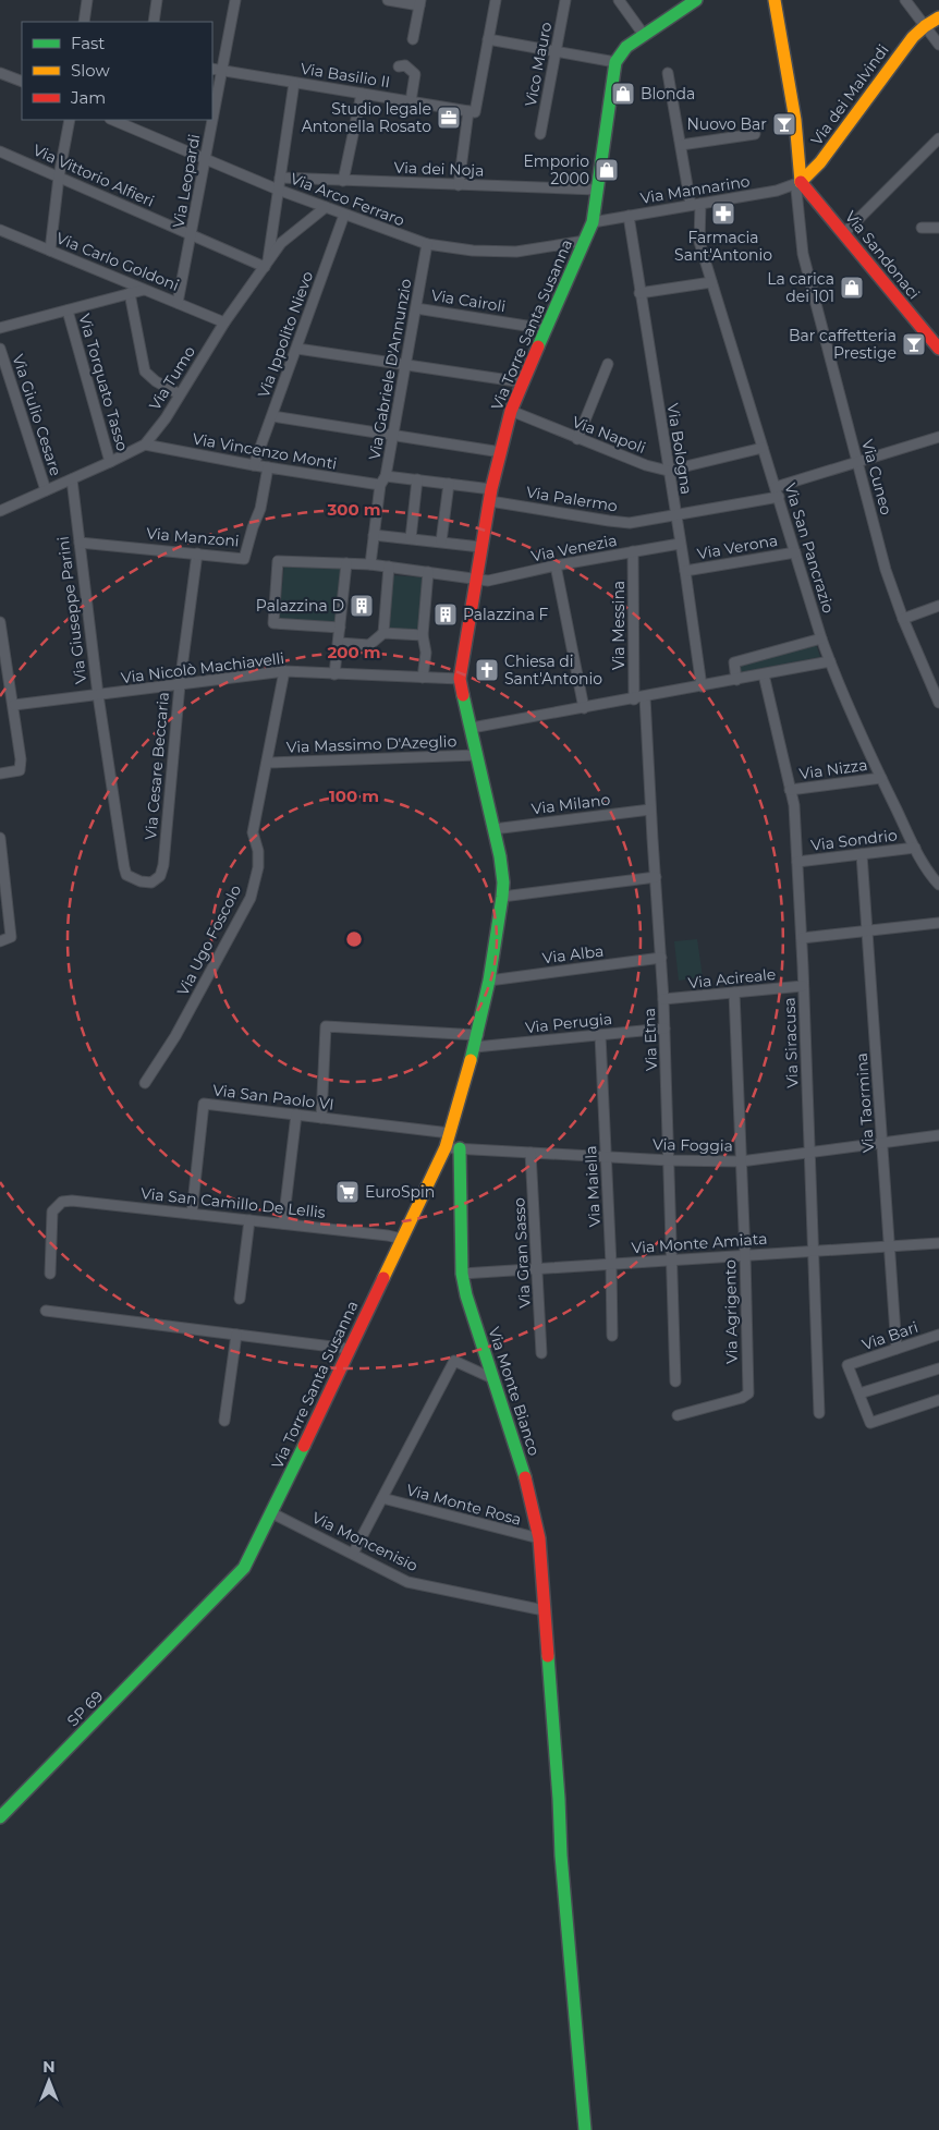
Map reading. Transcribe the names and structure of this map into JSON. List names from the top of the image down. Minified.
{"streets":{"main road":["Via dei Malvindi","Via Sandonaci","Via Torre Santa Susanna","Via Monte Bianco","SP 69"],"street":["Vico Mauro","Via Basilio II","Via dei Noja","Via Vittorio Alfieri","Via Leopardi","Via Mannarino","Via Arco Ferraro","Via Carlo Goldoni","Via Cairoli","Via Ippolito Nievo","Via Gabriele D'Annunzio","Via Tumo","Via Torquato Tasso","Via Giulio Cesare","Via Napoli","Via Bologna","Via Vincenzo Monti","Via Cuneo","Via Palermo","Via Manzoni","Via Verona","Via Venezia","Via San Pancrazio","Via Giuseppe Parini","Via Messina","Via Nicolò Machiavelli","Via Massimo D'Azeglio","Via Cesare Beccaria","Via Nizza","Via Milano","Via Sondrio","Via Ugo Foscolo","Via Alba","Via Acireale","Via Perugia","Via Etna","Via Siracusa","Via San Paolo VI","Via Taormina","Via Foggia","Via Maiella","Via San Camillo De Lellis","Via Monte Amiata","Via Gran Sasso","Via Agrigento","Via Bari","Via Monte Rosa","Via Moncenisio"]},"crossings":[["Via Basilio II","Via Leopardi"],["Via dei Malvindi","Via Mannarino"],["Via dei Malvindi","Via Sandonaci"],["Via dei Malvindi","Via Cuneo"],["Via dei Noja","Via Torre Santa Susanna"],["Via Vittorio Alfieri","Via Leopardi"],["Via Vittorio Alfieri","Via Tumo"],["Via Leopardi","Via Arco Ferraro"],["Via Leopardi","Via Carlo Goldoni"],["Via Mannarino","Via Sandonaci"],["Via Mannarino","Via Torre Santa Susanna"],["Via Mannarino","Via Bologna"],["Via Mannarino","Via Cuneo"],["Via Mannarino","Via San Pancrazio"],["Via Arco Ferraro","Via Torre Santa Susanna"],["Via Arco Ferraro","Via Ippolito Nievo"],["Via Arco Ferraro","Via Gabriele D'Annunzio"],["Via Arco Ferraro","Via Tumo"],["Via Sandonaci","Via Cuneo"],["Via Carlo Goldoni","Via Tumo"],["Via Cairoli","Via Torre Santa Susanna"],["Via Cairoli","Via Gabriele D'Annunzio"],["Via Torre Santa Susanna","Via Napoli"],["Via Torre Santa Susanna","Via Palermo"],["Via Torre Santa Susanna","Via Venezia"],["Via Torre Santa Susanna","Via Nicolò Machiavelli"],["Via Torre Santa Susanna","Via Massimo D'Azeglio"],["Via Torre Santa Susanna","Via Milano"],["Via Torre Santa Susanna","Via Alba"],["Via Torre Santa Susanna","Via Perugia"],["Via Torre Santa Susanna","Via San Paolo VI"],["Via Torre Santa Susanna","Via Foggia"],["Via Torre Santa Susanna","Via San Camillo De Lellis"],["Via Torre Santa Susanna","Via Moncenisio"],["Via Torre Santa Susanna","SP 69"],["Via Ippolito Nievo","Via Vincenzo Monti"],["Via Gabriele D'Annunzio","Via Vincenzo Monti"],["Via Gabriele D'Annunzio","Via Venezia"],["Via Tumo","Via Torquato Tasso"],["Via Tumo","Via Giulio Cesare"],["Via Tumo","Via Vincenzo Monti"],["Via Tumo","Via Giuseppe Parini"],["Via Napoli","Via Bologna"],["Via Napoli","Via San Pancrazio"],["Via Bologna","Via Palermo"],["Via Bologna","Via Verona"],["Via Bologna","Via Venezia"],["Via Vincenzo Monti","Via Palermo"],["Via Vincenzo Monti","Via Manzoni"],["Via Cuneo","Via Palermo"],["Via Palermo","Via San Pancrazio"],["Via Manzoni","Via Giuseppe Parini"],["Via Manzoni","Via Cesare Beccaria"],["Via Verona","Via San Pancrazio"],["Via Venezia","Via Messina"],["Via San Pancrazio","Via Nizza"],["Via San Pancrazio","Via Sondrio"],["Via Giuseppe Parini","Via Nicolò Machiavelli"],["Via Giuseppe Parini","Via Cesare Beccaria"],["Via Nicolò Machiavelli","Via Cesare Beccaria"],["Via Nicolò Machiavelli","Via Ugo Foscolo"],["Via Massimo D'Azeglio","Via Ugo Foscolo"],["Via Nizza","Via Siracusa"],["Via Milano","Via Etna"],["Via Sondrio","Via Siracusa"],["Via Sondrio","Via Taormina"],["Via Alba","Via Etna"],["Via Acireale","Via Etna"],["Via Acireale","Via Siracusa"],["Via Acireale","Via Agrigento"],["Via Perugia","Via Etna"],["Via Perugia","Via San Paolo VI"],["Via Perugia","Via Maiella"],["Via Etna","Via Foggia"],["Via Etna","Via Monte Amiata"],["Via Siracusa","Via Foggia"],["Via Siracusa","Via Monte Amiata"],["Via San Paolo VI","Via San Camillo De Lellis"],["Via Taormina","Via Foggia"],["Via Taormina","Via Monte Amiata"],["Via Taormina","Via Bari"],["Via Foggia","Via Maiella"],["Via Foggia","Via Gran Sasso"],["Via Foggia","Via Agrigento"],["Via Foggia","Via Monte Bianco"],["Via Maiella","Via Monte Amiata"],["Via Monte Amiata","Via Gran Sasso"],["Via Monte Amiata","Via Agrigento"],["Via Monte Amiata","Via Monte Bianco"],["Via Monte Bianco","Via Monte Rosa"],["Via Monte Bianco","Via Moncenisio"]],"places":{"shop":["Blonda","Emporio 2000","La carica dei 101"],"office":["Studio legale Antonella Rosato"],"bar":["Nuovo Bar","Bar caffetteria Prestige"],"pharmacy":["Farmacia Sant'Antonio"],"building":["Palazzina D","Palazzina F"],"church":["Chiesa di Sant'Antonio"],"supermarket":["EuroSpin"]},"legend":["Fast","Slow","Jam"],"north":"top","rings":["300 m","200 m","100 m"]}
